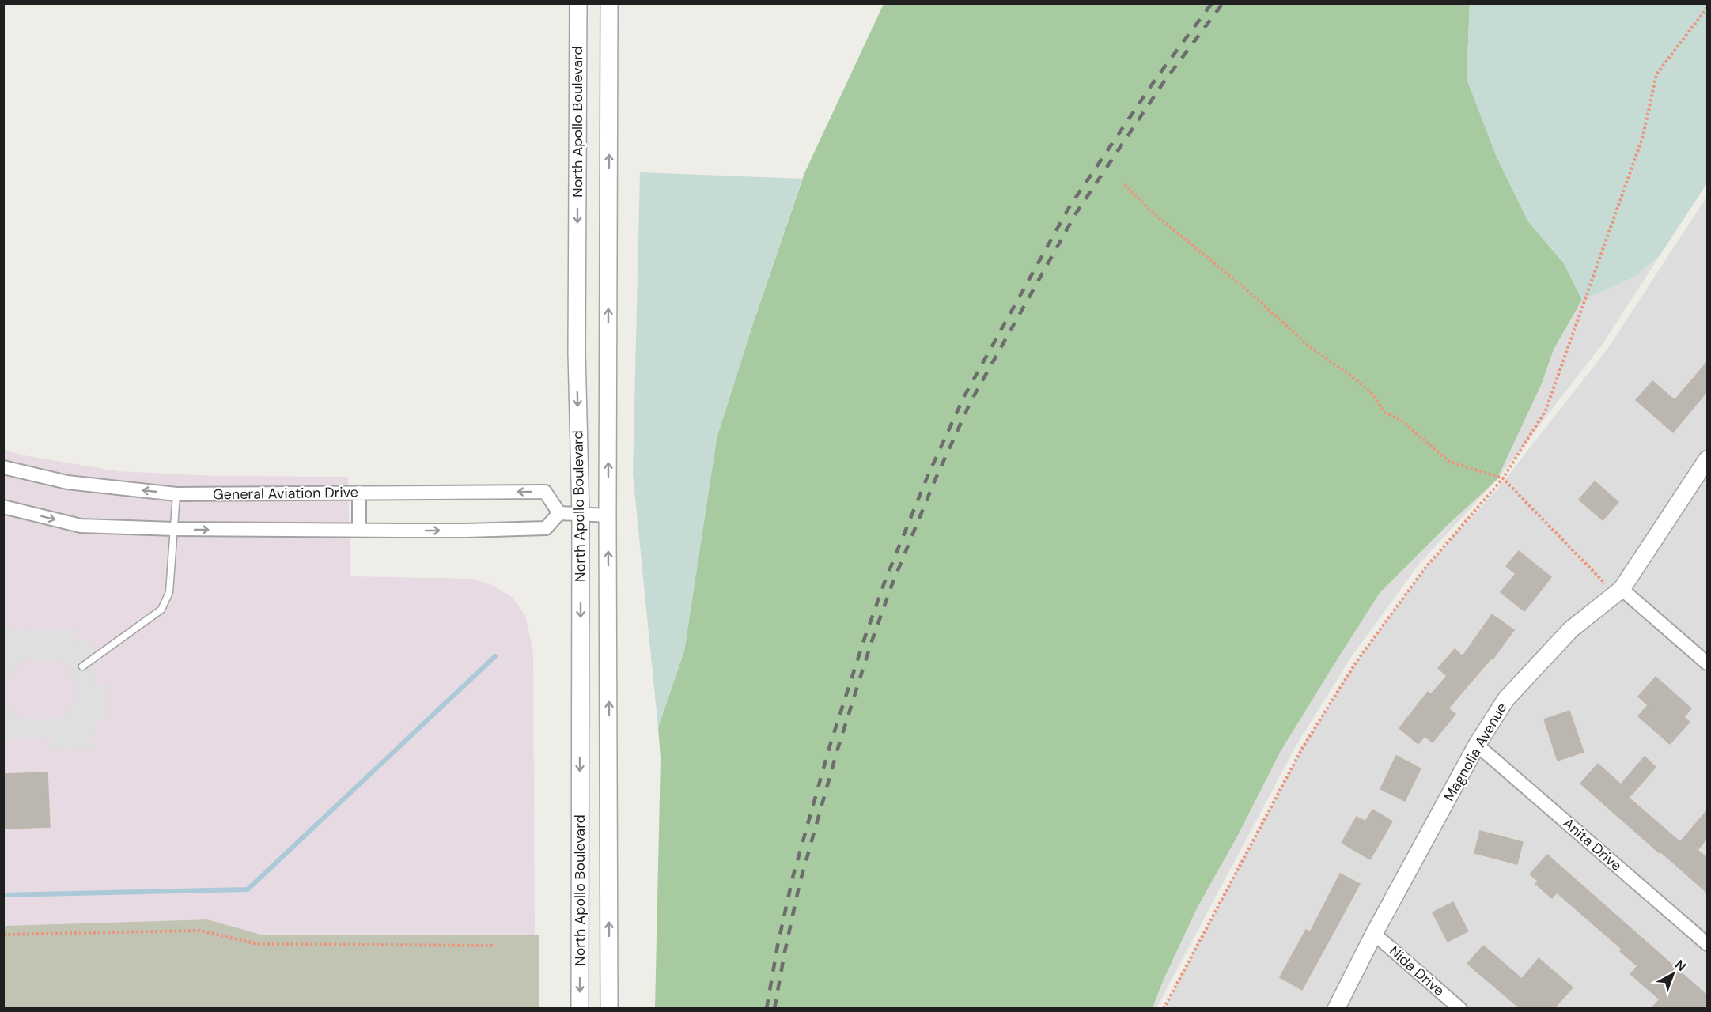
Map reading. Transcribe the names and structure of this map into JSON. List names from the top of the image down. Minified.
{"streets":{"street":["North Apollo Boulevard","General Aviation Drive","Magnolia Avenue","Anita Drive","Nida Drive"]},"crossings":[["Magnolia Avenue","Anita Drive"],["Magnolia Avenue","Nida Drive"]],"north":"top right"}
